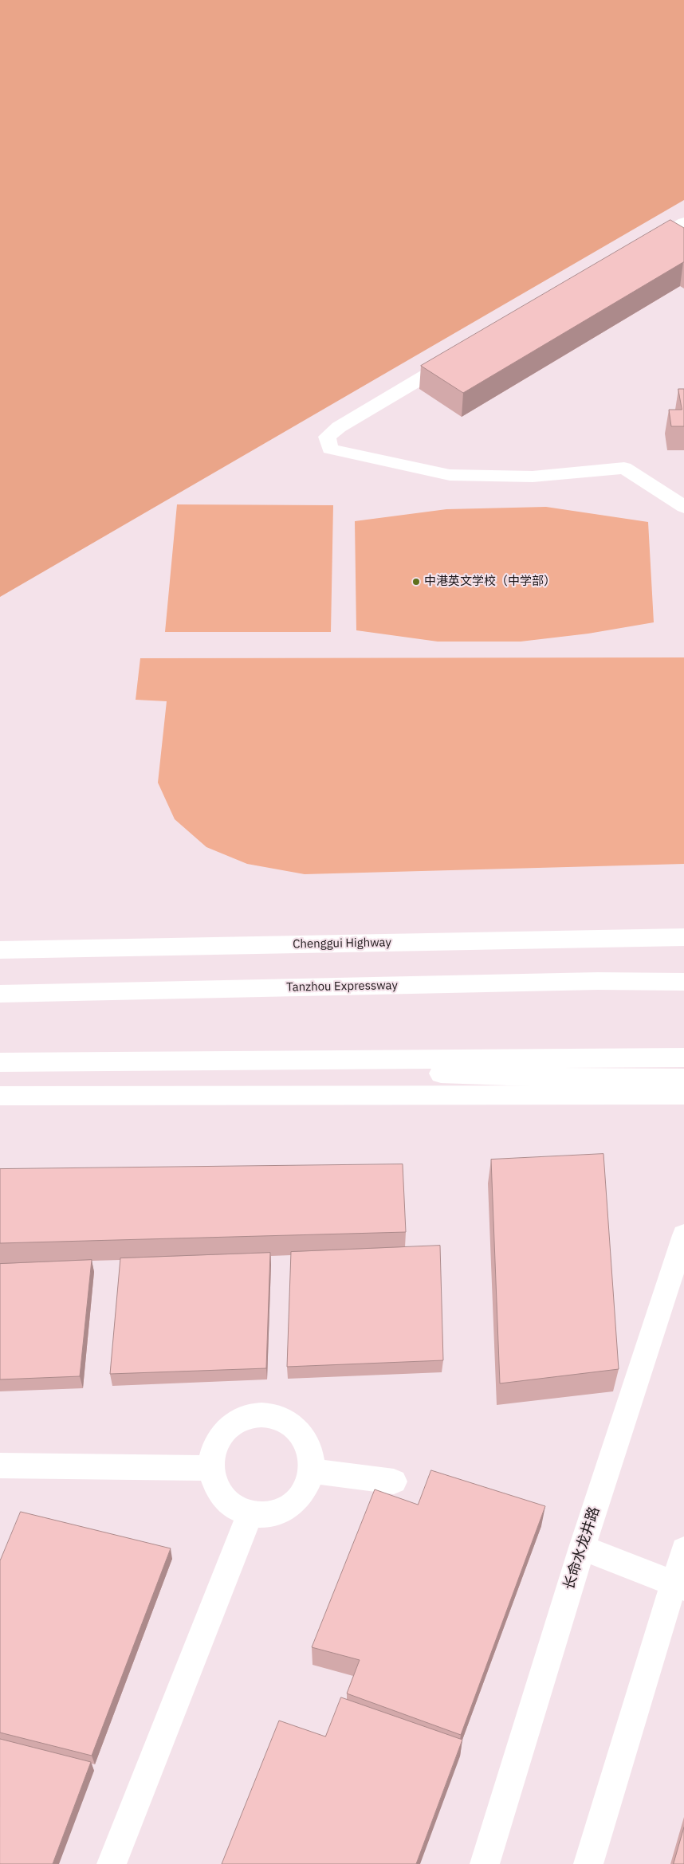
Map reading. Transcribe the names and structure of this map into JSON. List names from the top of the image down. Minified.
{"streets":{"main road":["Chenggui Highway","Tanzhou Expressway","长命水龙井路"]},"places":["中港英文学校（中学部）"]}
